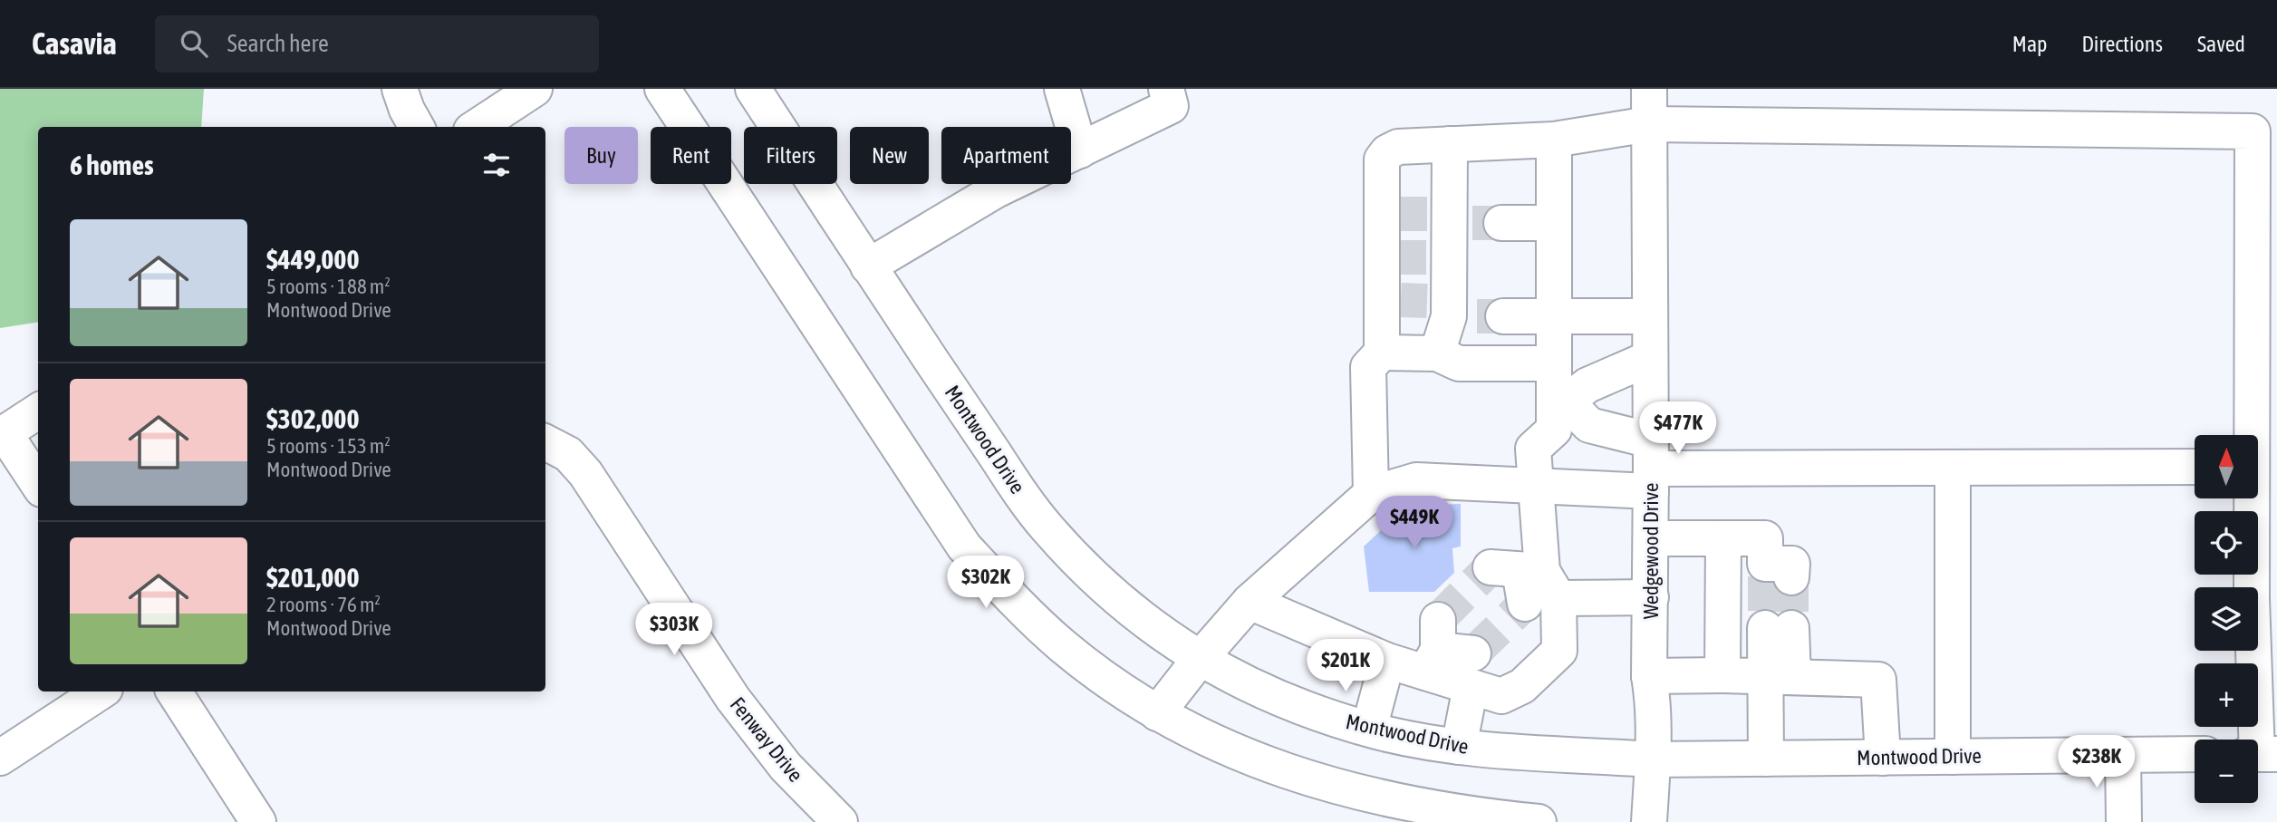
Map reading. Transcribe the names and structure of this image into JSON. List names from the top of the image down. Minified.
{"streets":{"main road":["Montwood Drive","Wedgewood Drive","Fenway Drive"]},"crossings":[["Montwood Drive","Wedgewood Drive"]],"north":"top","page":{"header":"Casavia","search":"Search here","nav":["Map","Directions","Saved"],"chip":["Buy","Rent","Filters","New","Apartment"],"heading":"6 homes","list":[{"name":"$449,000","note":"5 rooms · 188 m² · Montwood Drive"},{"name":"$302,000","note":"5 rooms · 153 m² · Montwood Drive"},{"name":"$201,000","note":"2 rooms · 76 m² · Montwood Drive"}],"price":["$477K","$449K","$302K","$303K","$201K","$238K"],"map_buttons":["+","−"]}}
